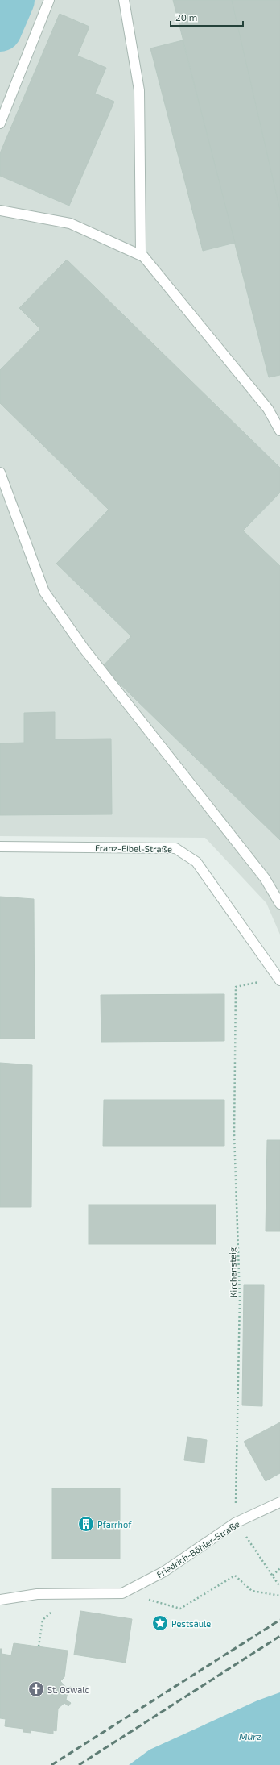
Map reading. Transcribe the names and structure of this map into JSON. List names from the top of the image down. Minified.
{"streets":{"street":["Franz-Eibel-Straße","Friedrich-Böhler-Straße"],"path":["Kirchensteig"]},"crossings":[["Franz-Eibel-Straße","Kirchensteig"],["Kirchensteig","Friedrich-Böhler-Straße"]],"water":["Mürz"],"places":{"building":["Pfarrhof"],"place":["Pestsäule"],"church":["St. Oswald"]},"scale_bar":"20 m"}
